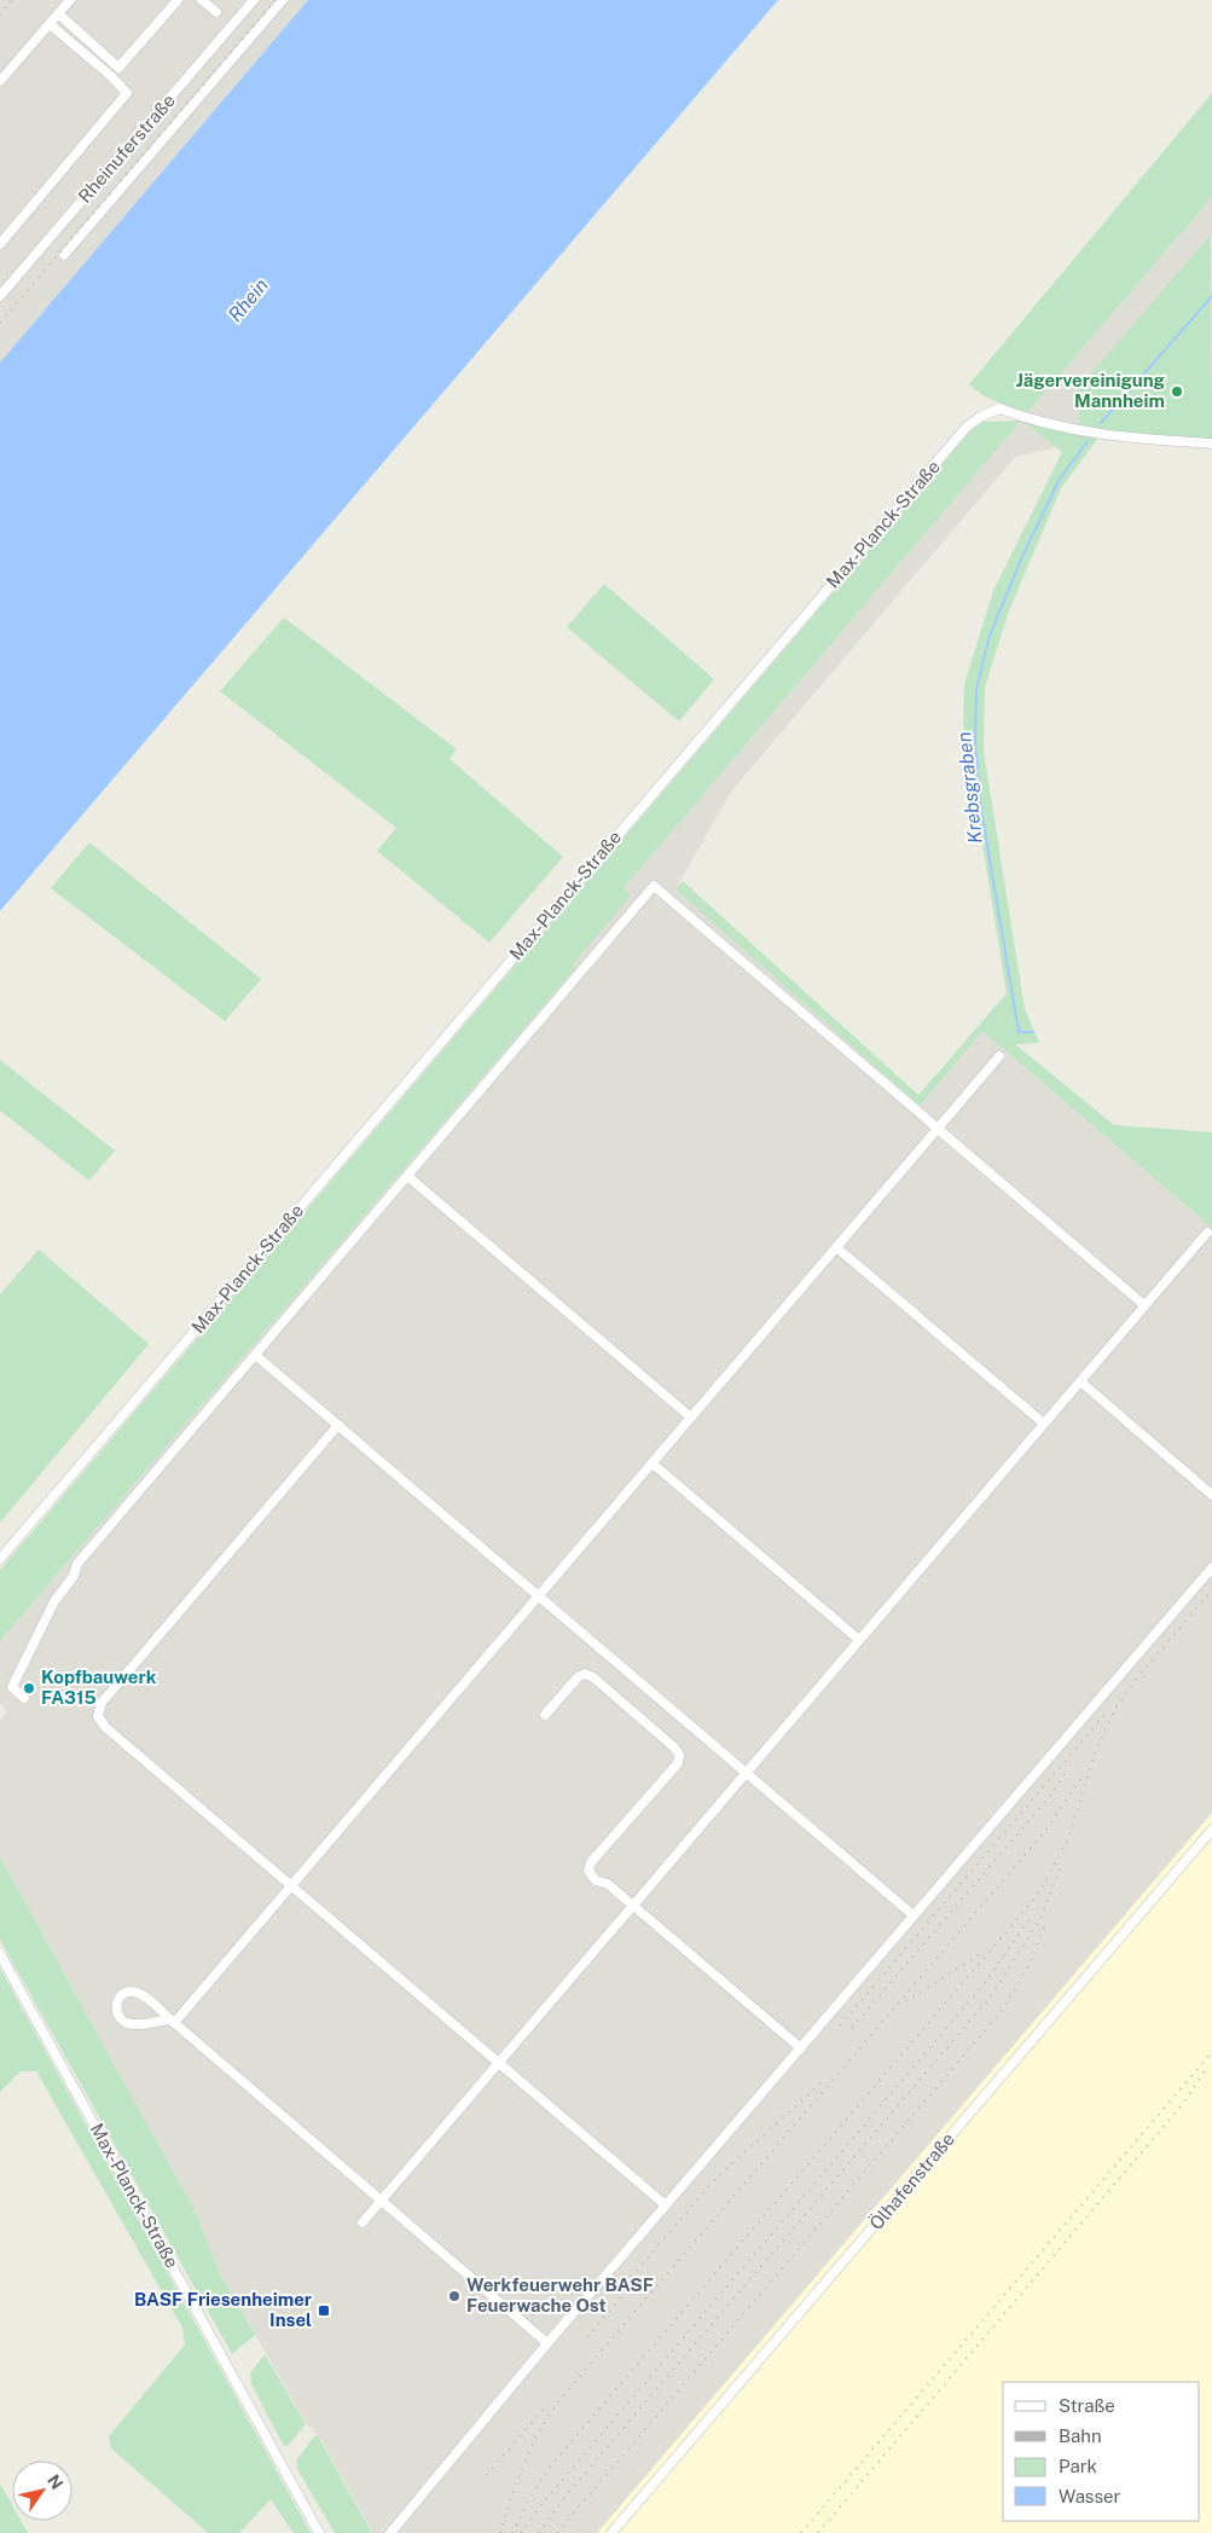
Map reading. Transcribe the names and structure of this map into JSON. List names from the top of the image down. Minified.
{"streets":{"street":["Rheinuferstraße","Max-Planck-Straße","Ölhafenstraße"]},"water":["Rhein","Krebsgraben"],"places":{"other":["Jägervereinigung Mannheim","Kopfbauwerk FA315","Werkfeuerwehr BASF Feuerwache Ost"],"transit":["BASF Friesenheimer Insel"]},"legend":["Straße","Bahn","Park","Wasser"],"north":"top right"}
